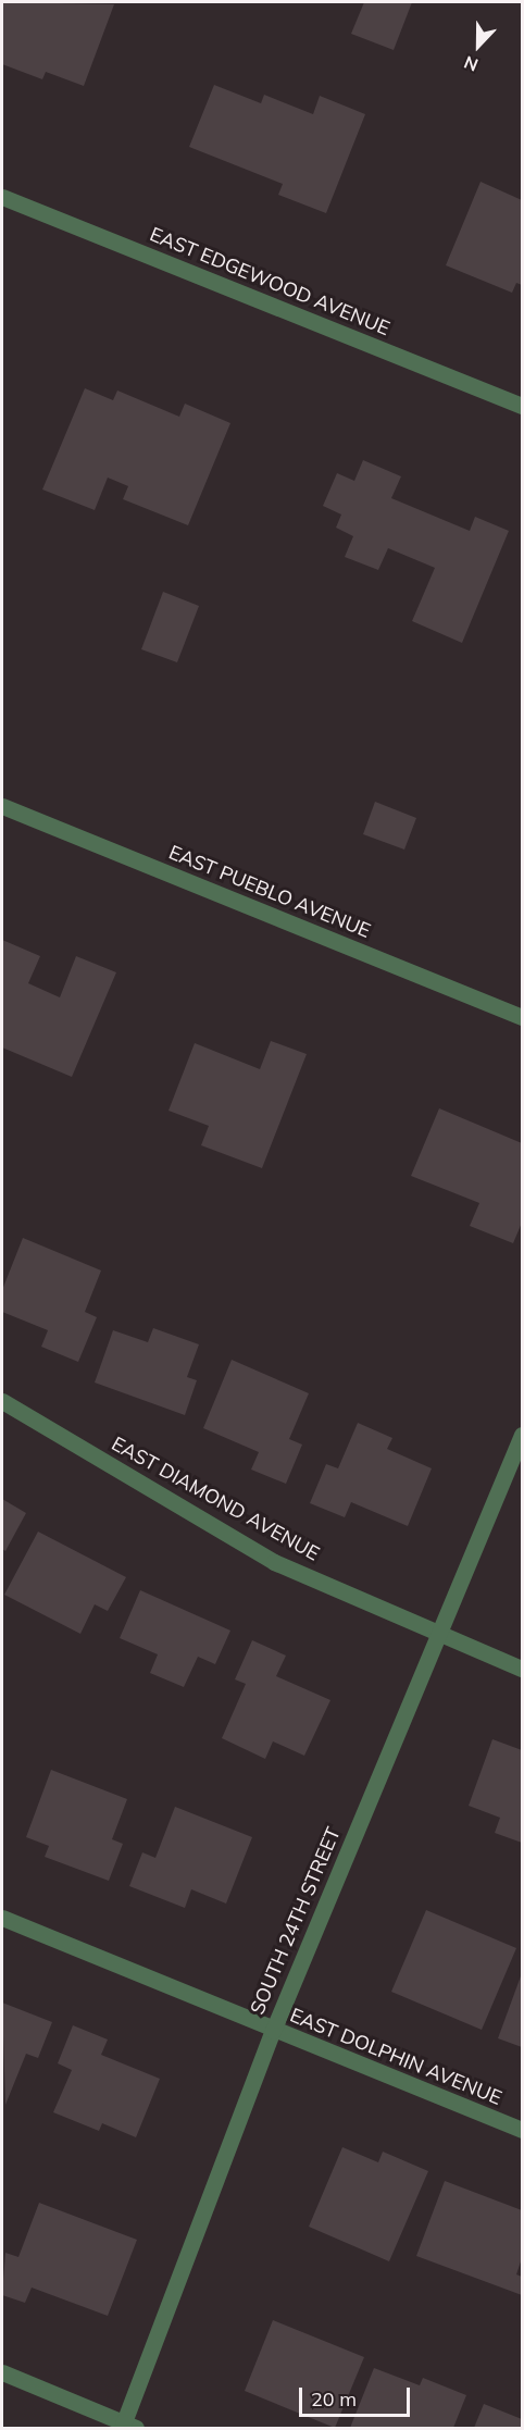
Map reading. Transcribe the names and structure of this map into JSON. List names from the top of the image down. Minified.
{"streets":{"street":["EAST EDGEWOOD AVENUE","EAST PUEBLO AVENUE","EAST DIAMOND AVENUE","SOUTH 24TH STREET","EAST DOLPHIN AVENUE"]},"crossings":[["EAST DIAMOND AVENUE","SOUTH 24TH STREET"],["SOUTH 24TH STREET","EAST DOLPHIN AVENUE"]],"scale_bar":"20 m","north":"bottom"}
